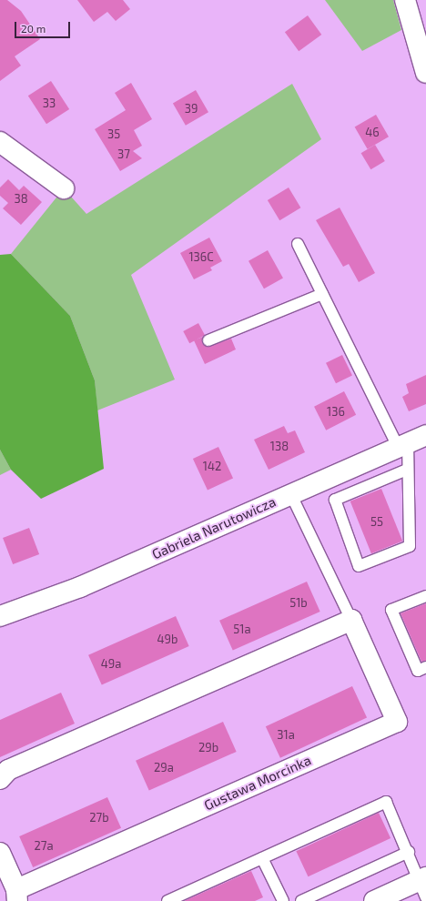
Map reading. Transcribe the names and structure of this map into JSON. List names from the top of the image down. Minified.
{"streets":{"street":["Gabriela Narutowicza","Gustawa Morcinka"]},"crossings":[["Gabriela Narutowicza","Gustawa Morcinka"]],"house_numbers":["33","39","46","35","37","38","136C","136","138","142","55","51b","51a","49b","49a","31a","29b","29a","27b","27a"],"scale_bar":"20 m"}
